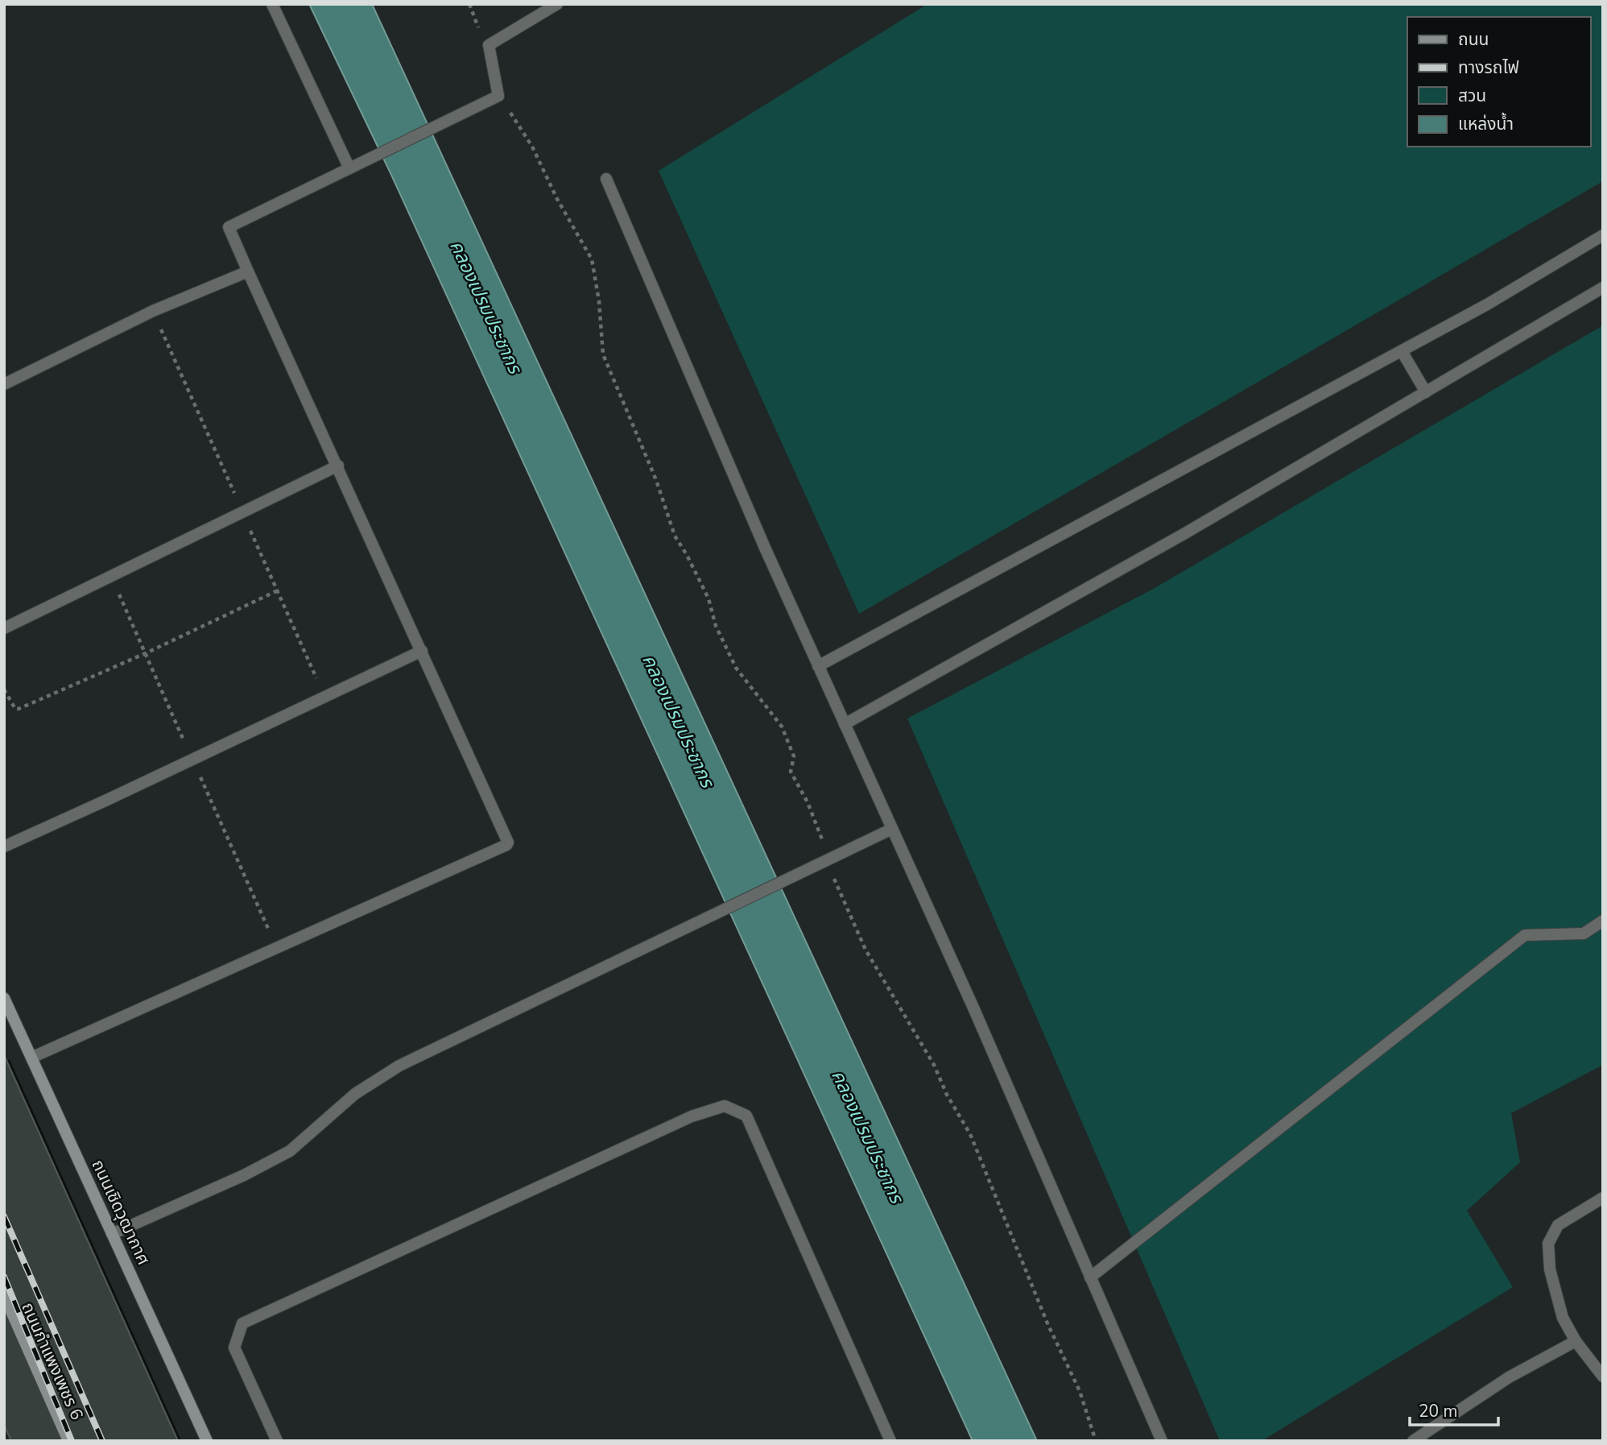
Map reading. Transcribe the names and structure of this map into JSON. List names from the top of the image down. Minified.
{"streets":{"main road":["ถนนเชิดวุฒากาศ","ถนนกำแพงเพชร 6"]},"water":["คลองเปรมประชากร"],"legend":["ถนน","ทางรถไฟ","สวน","แหล่งน้ำ"],"scale_bar":"20 m"}
